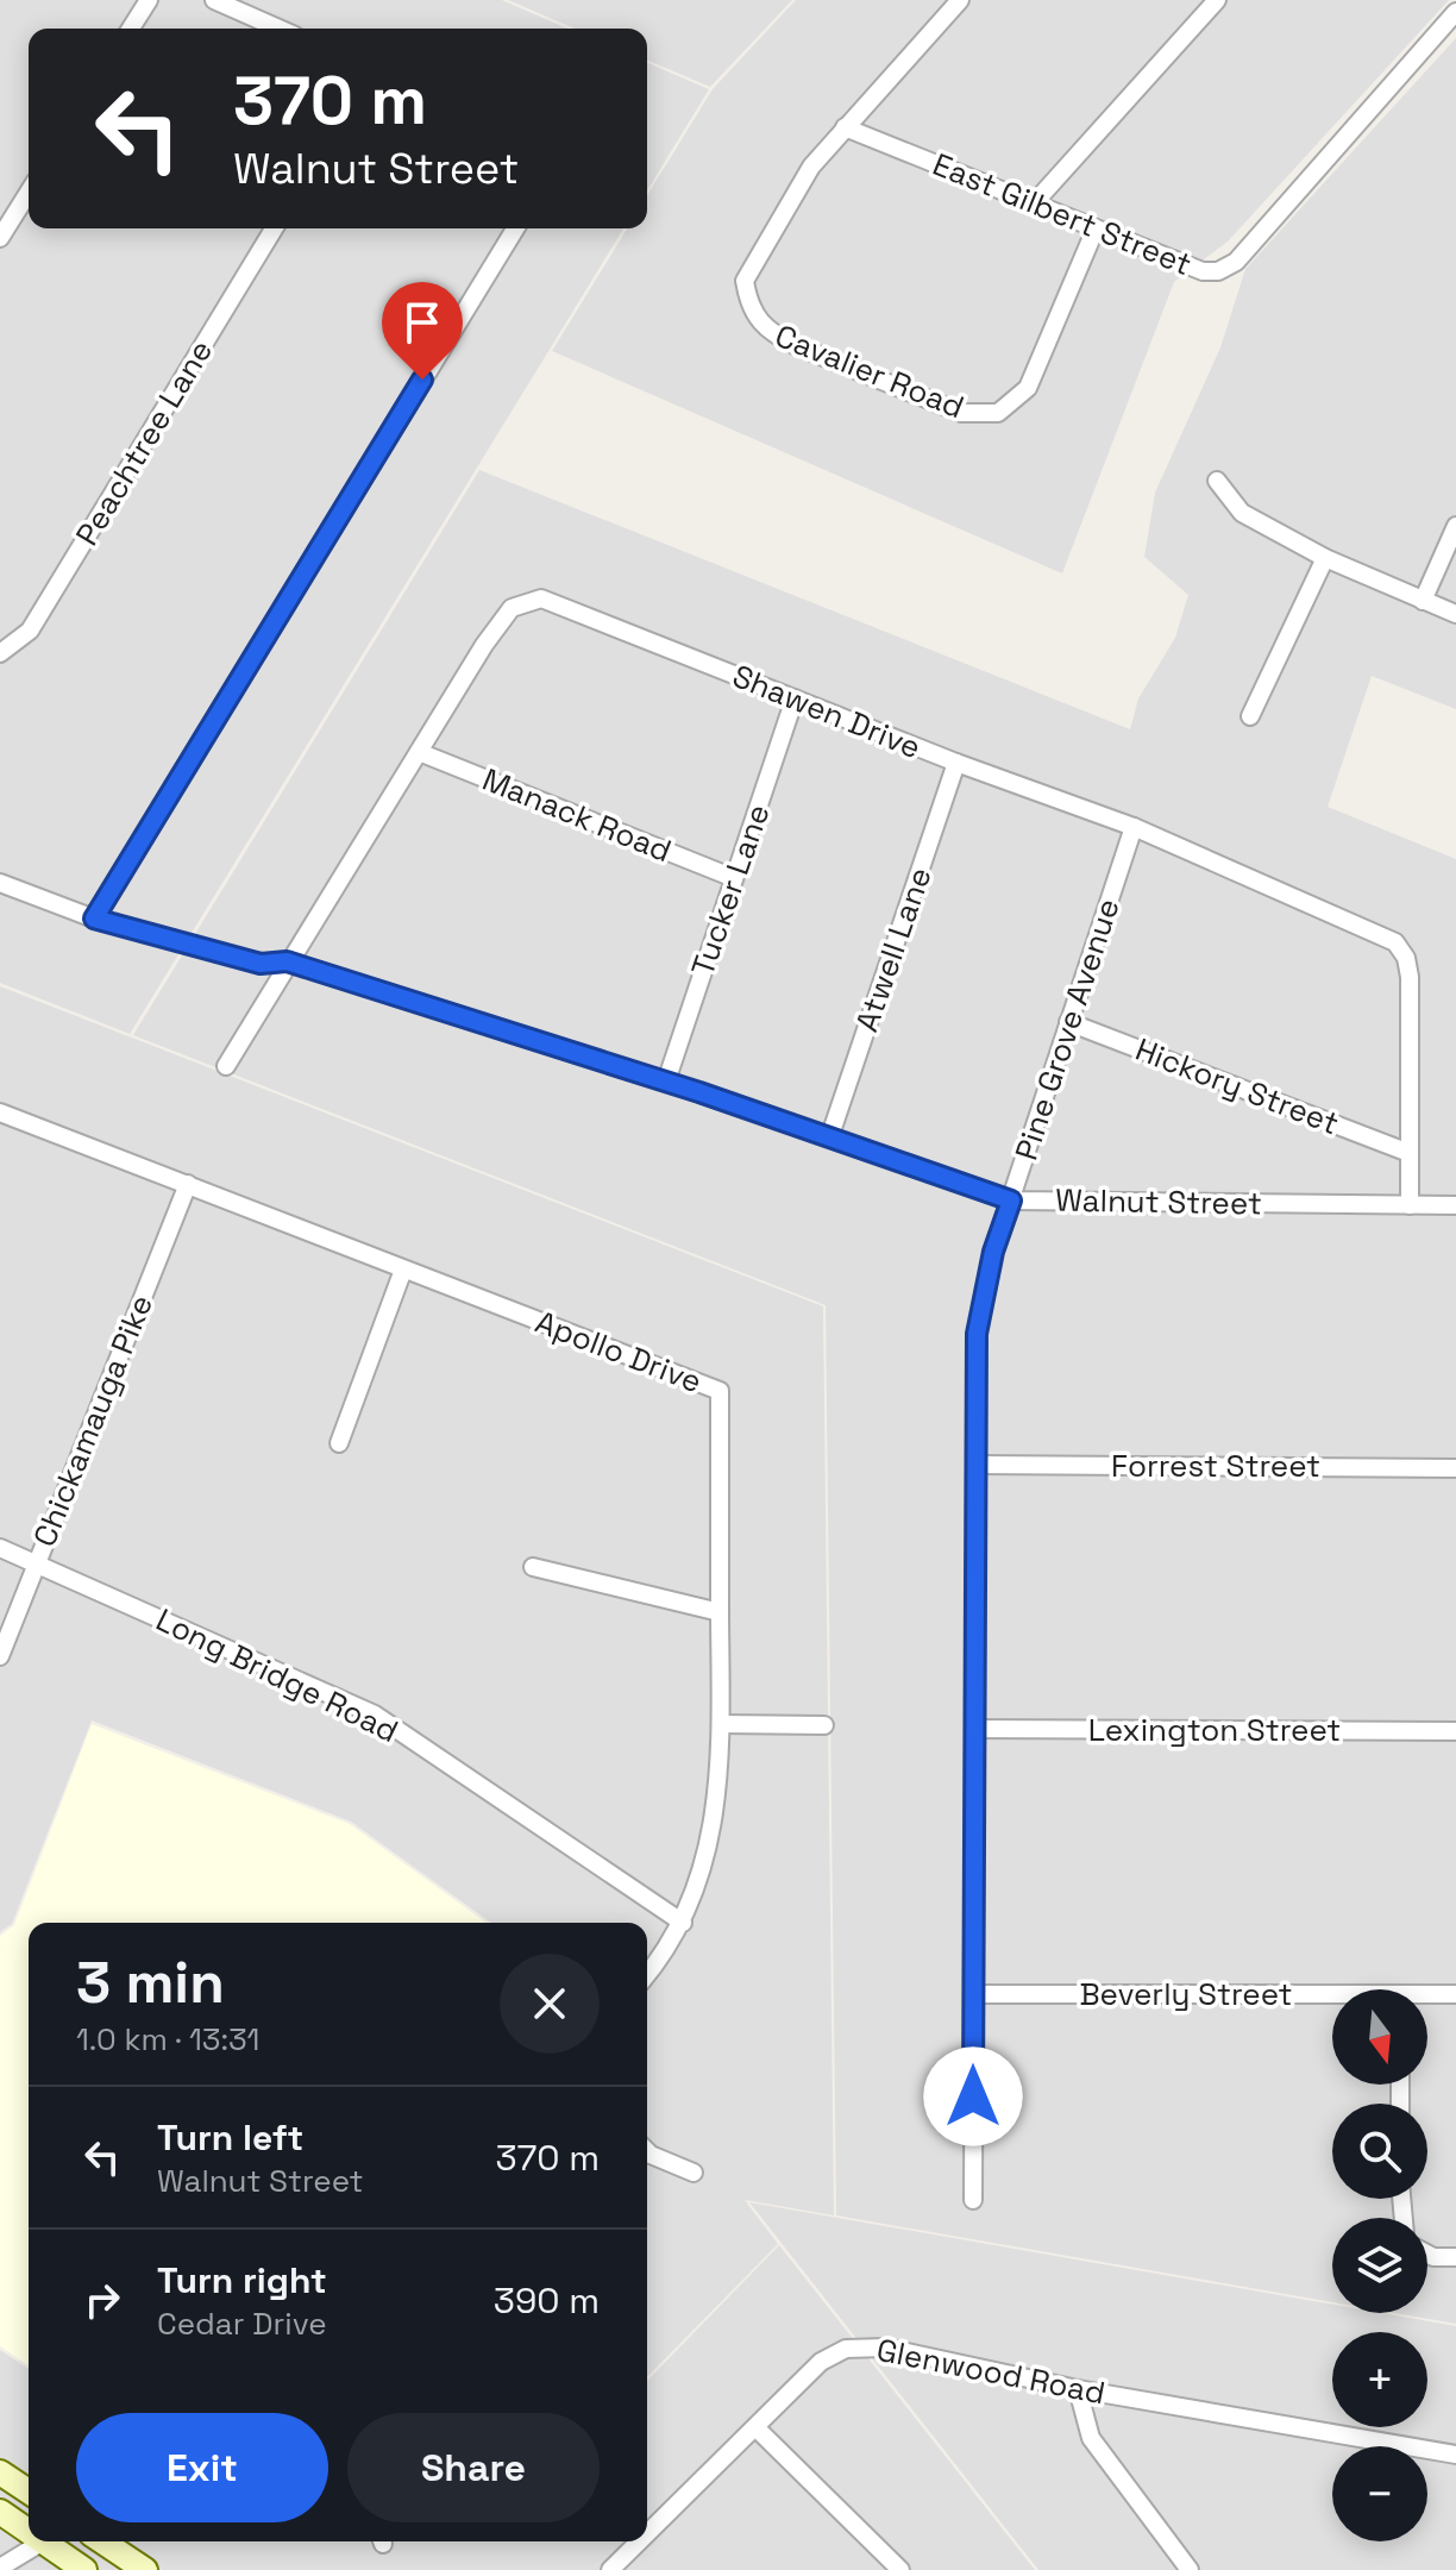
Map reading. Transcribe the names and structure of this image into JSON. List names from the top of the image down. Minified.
{"streets":{"street":["East Gilbert Street","Cavalier Road","Peachtree Lane","Shawen Drive","Manack Road","Tucker Lane","Atwell Lane","Pine Grove Avenue","Hickory Street","Walnut Street","Apollo Drive","Chickamauga Pike","Forrest Street","Long Bridge Road","Lexington Street","Beverly Street","Glenwood Road"]},"crossings":[["East Gilbert Street","Cavalier Road"],["Shawen Drive","Manack Road"],["Shawen Drive","Tucker Lane"],["Shawen Drive","Atwell Lane"],["Shawen Drive","Pine Grove Avenue"],["Shawen Drive","Hickory Street"],["Shawen Drive","Walnut Street"],["Manack Road","Tucker Lane"],["Tucker Lane","Walnut Street"],["Atwell Lane","Walnut Street"],["Pine Grove Avenue","Hickory Street"],["Pine Grove Avenue","Walnut Street"],["Pine Grove Avenue","Forrest Street"],["Pine Grove Avenue","Lexington Street"],["Pine Grove Avenue","Beverly Street"],["Apollo Drive","Chickamauga Pike"],["Apollo Drive","Long Bridge Road"],["Chickamauga Pike","Long Bridge Road"]],"north":"bottom","page":{"turn":["370 m","Walnut Street"],"heading":["3 min","1.0 km · 13:31"],"map_buttons":["+","−"],"list":[{"name":"Turn left","note":"Walnut Street","value":"370 m"},{"name":"Turn right","note":"Cedar Drive","value":"390 m"}],"buttons":["Exit","Share"]}}
